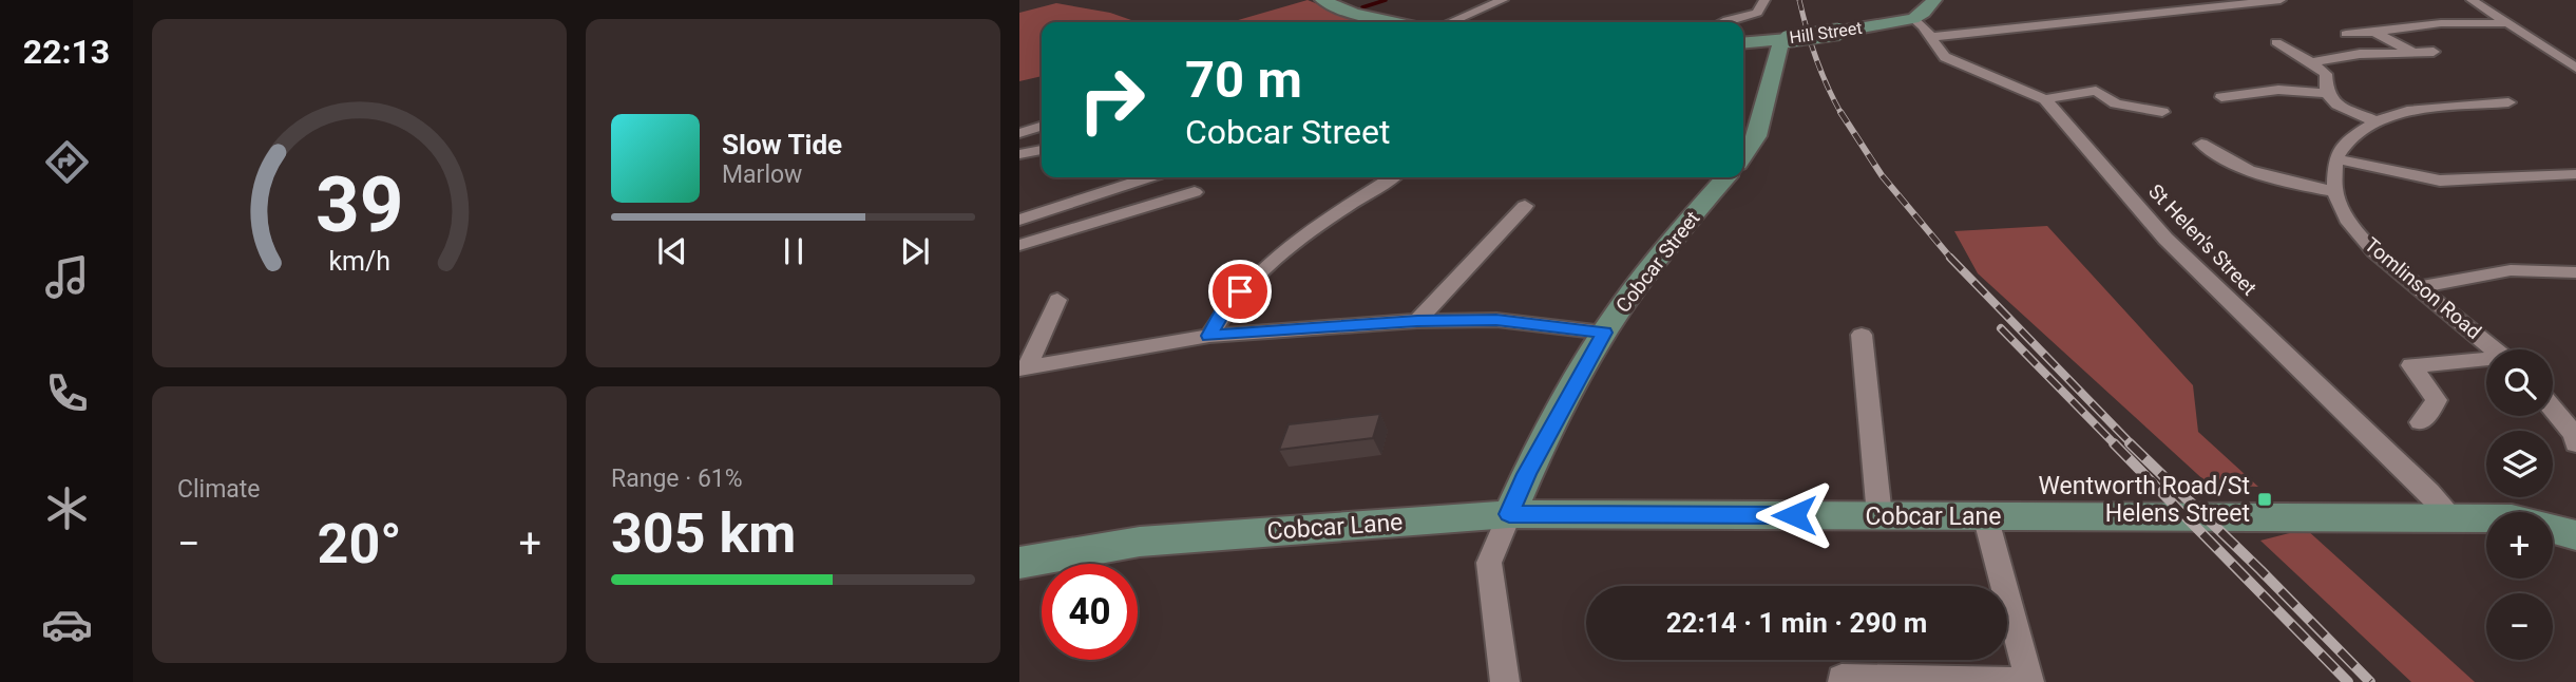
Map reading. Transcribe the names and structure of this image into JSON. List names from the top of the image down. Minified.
{"streets":{"main road":["Hill Street"],"street":["St Helen's Street","Cobcar Street","Tomlinson Road","Cobcar Lane"]},"crossings":[["Hill Street","St Helen's Street"],["St Helen's Street","Cobcar Lane"],["Cobcar Street","Cobcar Lane"]],"places":{"transit":["Wentworth Road/St Helens Street"]},"page":{"tabs":"22:13","turn":["70 m","Cobcar Street"],"song":["Slow Tide","Marlow"],"map_buttons":["+","−"],"tile":["Climate",["Range · 61%","305 km"]],"heat":["−","20°","+"],"limit":"40","trip":"22:14 · 1 min · 290 m","gauge":["39","km/h"]}}
